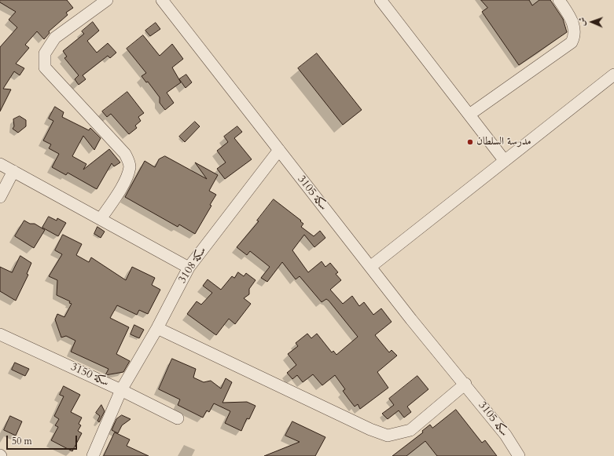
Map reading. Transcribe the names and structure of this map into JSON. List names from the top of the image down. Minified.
{"streets":{"street":["سكة 3105","سكة 3108","سكة 3150","سكه 3105"]},"crossings":[["سكة 3105","سكة 3108"],["سكة 3105","سكه 3105"],["سكة 3108","سكة 3150"]],"places":["مدرسة السلطان"],"scale_bar":"50 m","north":"left"}
